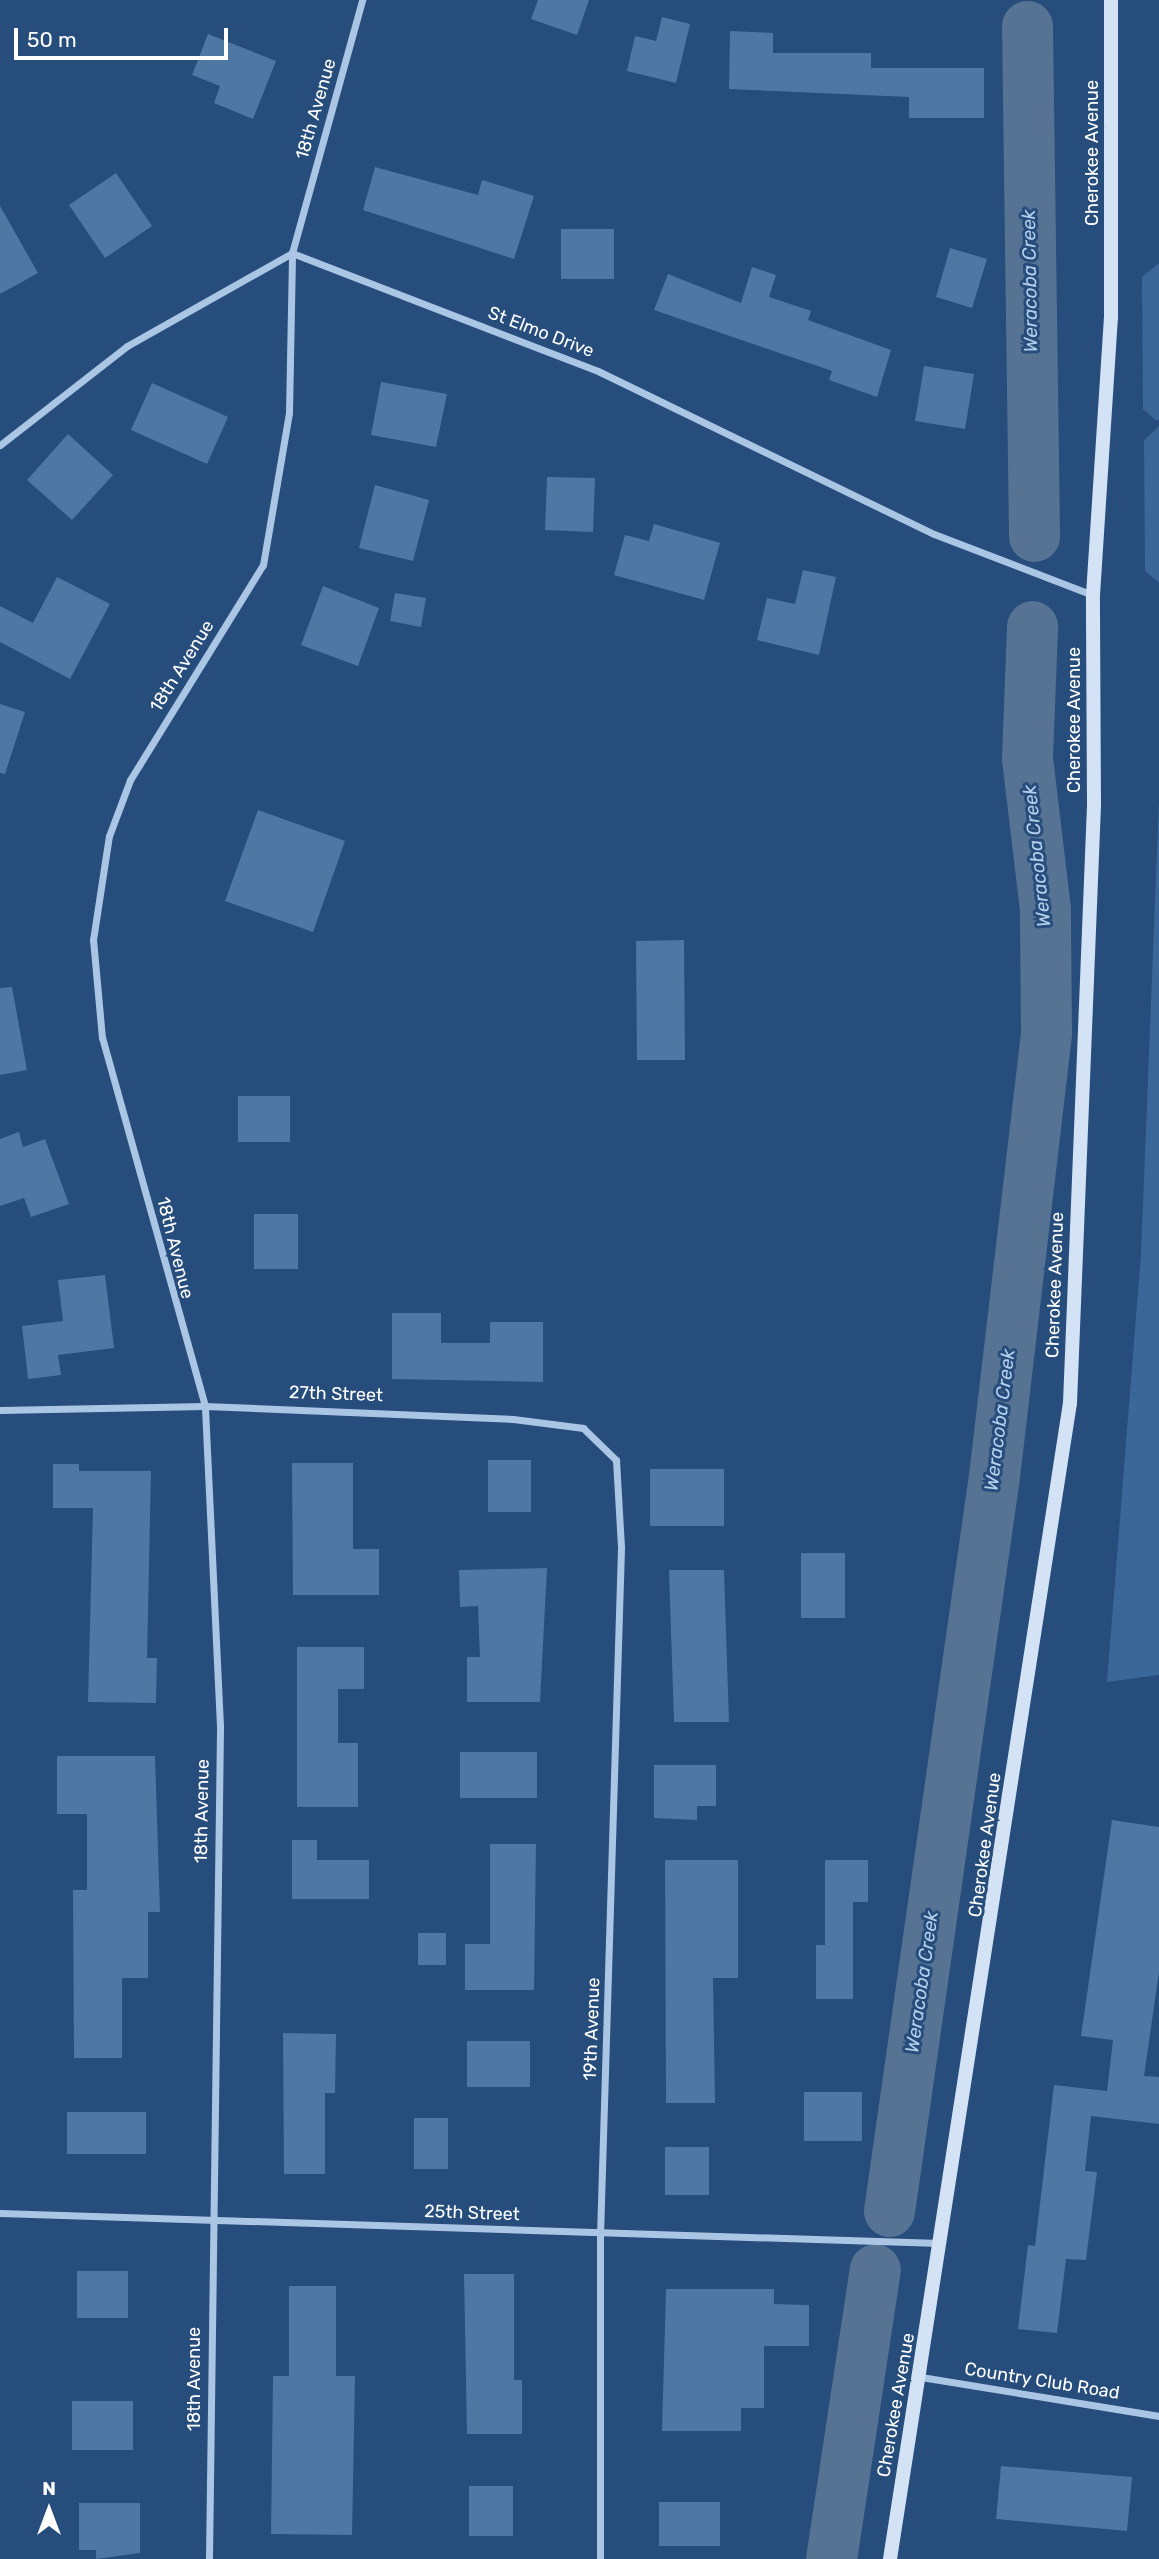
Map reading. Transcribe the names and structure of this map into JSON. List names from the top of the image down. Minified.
{"streets":{"street":["18th Avenue","Cherokee Avenue","St Elmo Drive","27th Street","19th Avenue","25th Street","Country Club Road"]},"crossings":[["18th Avenue","St Elmo Drive"],["18th Avenue","27th Street"],["18th Avenue","25th Street"],["Cherokee Avenue","St Elmo Drive"],["Cherokee Avenue","25th Street"],["Cherokee Avenue","Country Club Road"],["27th Street","19th Avenue"],["19th Avenue","25th Street"]],"water":["Weracoba Creek"],"scale_bar":"50 m","north":"top"}
